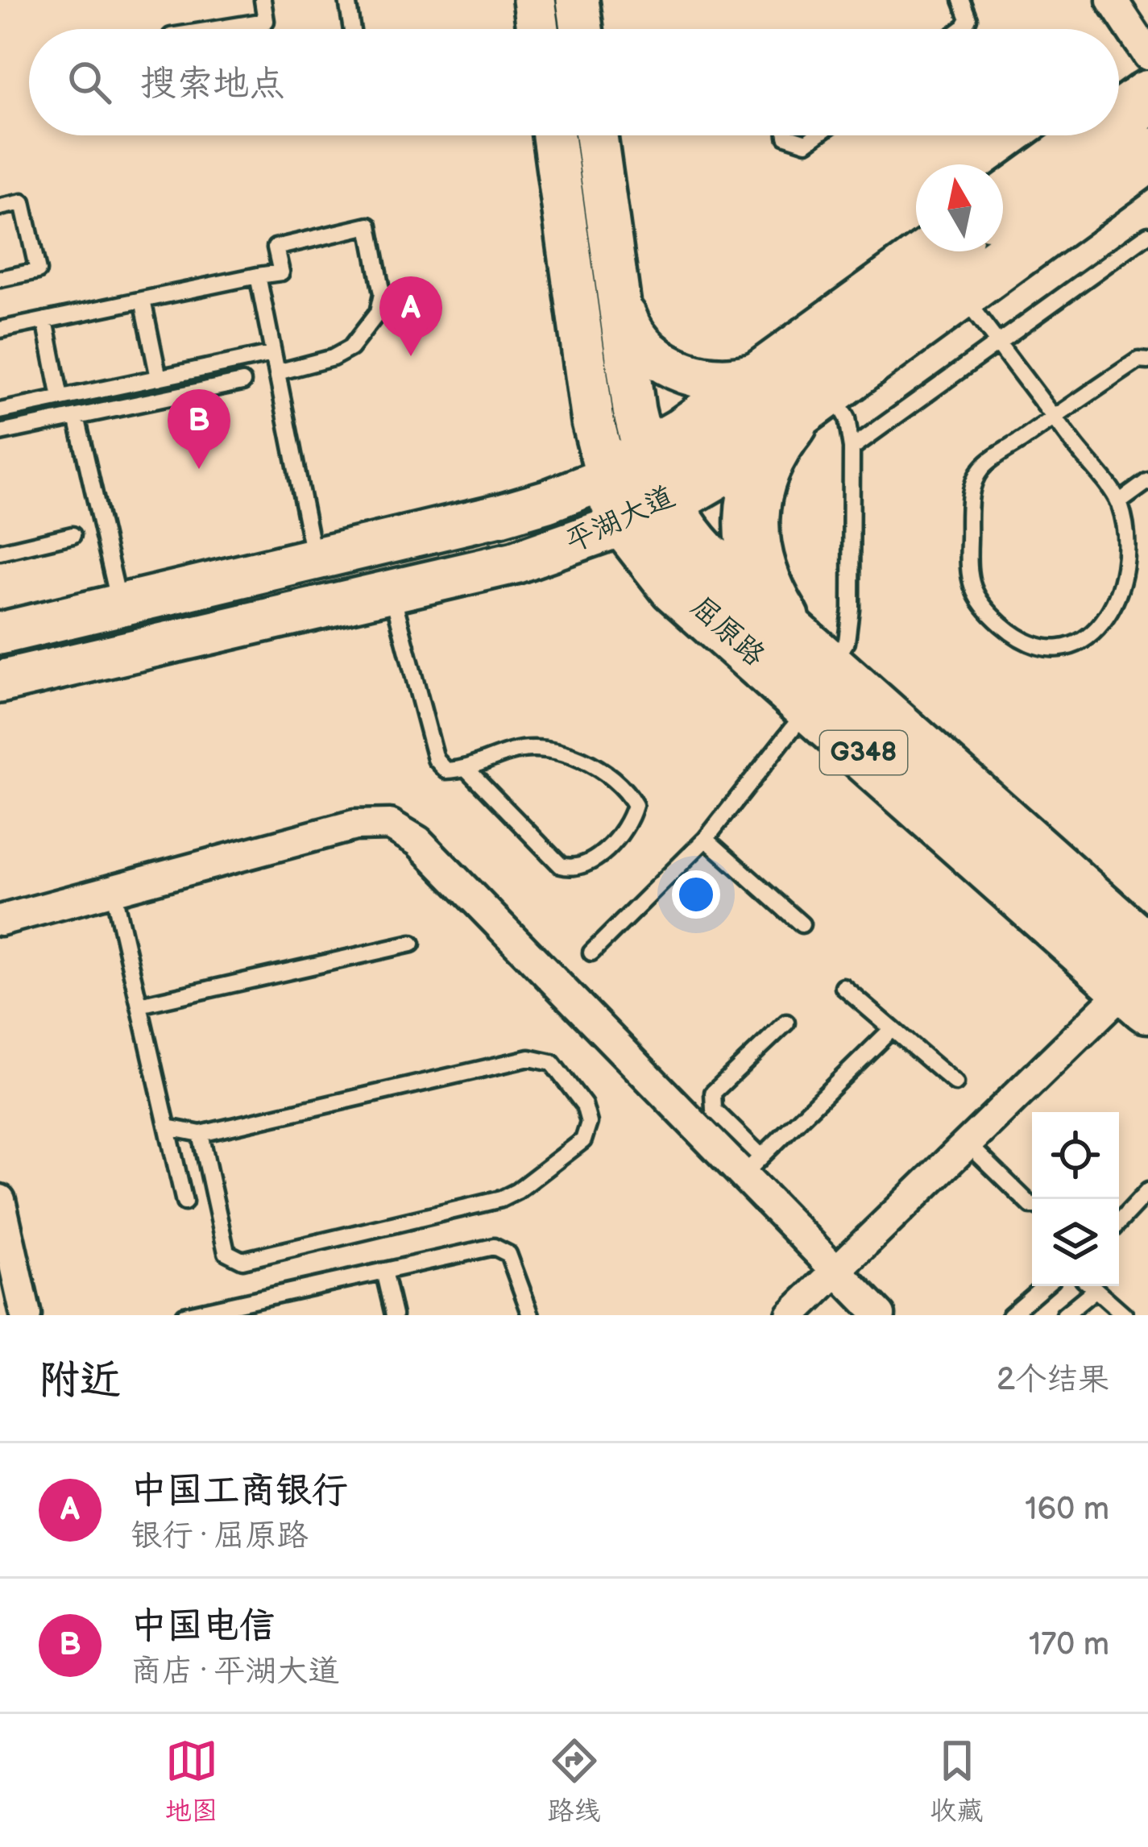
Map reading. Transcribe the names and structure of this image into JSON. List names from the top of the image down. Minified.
{"streets":{"highway":["平湖大道","屈原路","G348"]},"crossings":[["平湖大道","屈原路"]],"north":"top","page":{"search":"搜索地点","pins":["A","B"],"heading":["附近","2个结果"],"list":[{"mark":"A","name":"中国工商银行","note":"银行 · 屈原路","value":"160 m"},{"mark":"B","name":"中国电信","note":"商店 · 平湖大道","value":"170 m"}],"nav":["地图","路线","收藏"]}}
